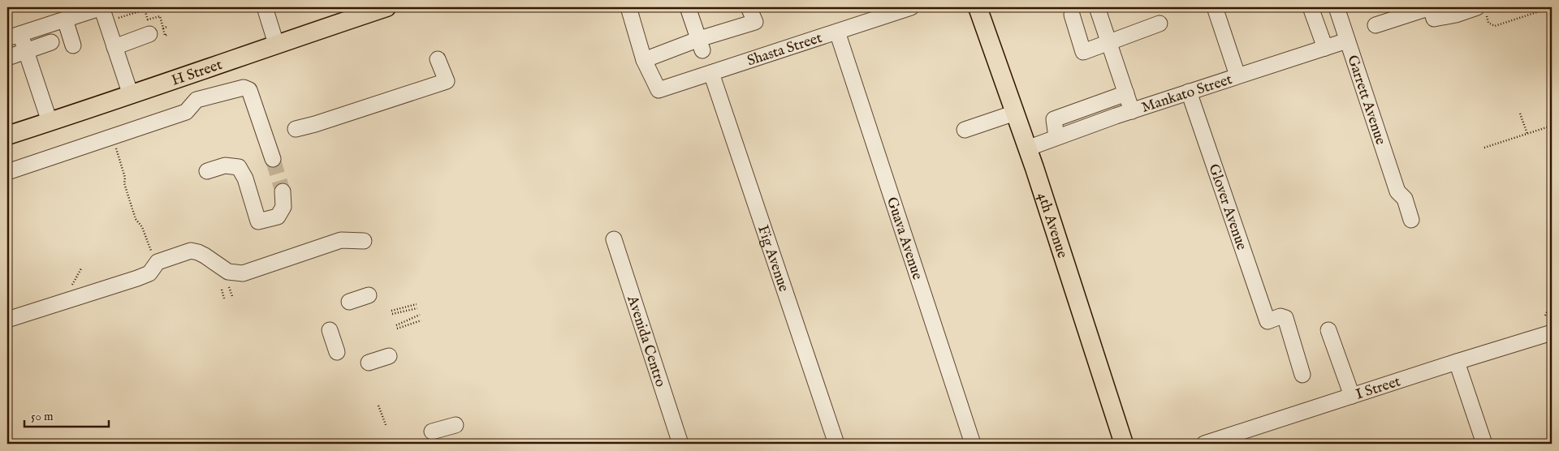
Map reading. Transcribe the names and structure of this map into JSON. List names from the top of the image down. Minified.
{"streets":{"main road":["H Street","4th Avenue"],"street":["Shasta Street","Mankato Street","Garrett Avenue","Glover Avenue","Guava Avenue","Fig Avenue","Avenida Centro","I Street"]},"crossings":[["Shasta Street","Guava Avenue"],["Shasta Street","Fig Avenue"],["Mankato Street","Garrett Avenue"],["Mankato Street","Glover Avenue"],["Mankato Street","4th Avenue"]],"scale_bar":"50 m"}
